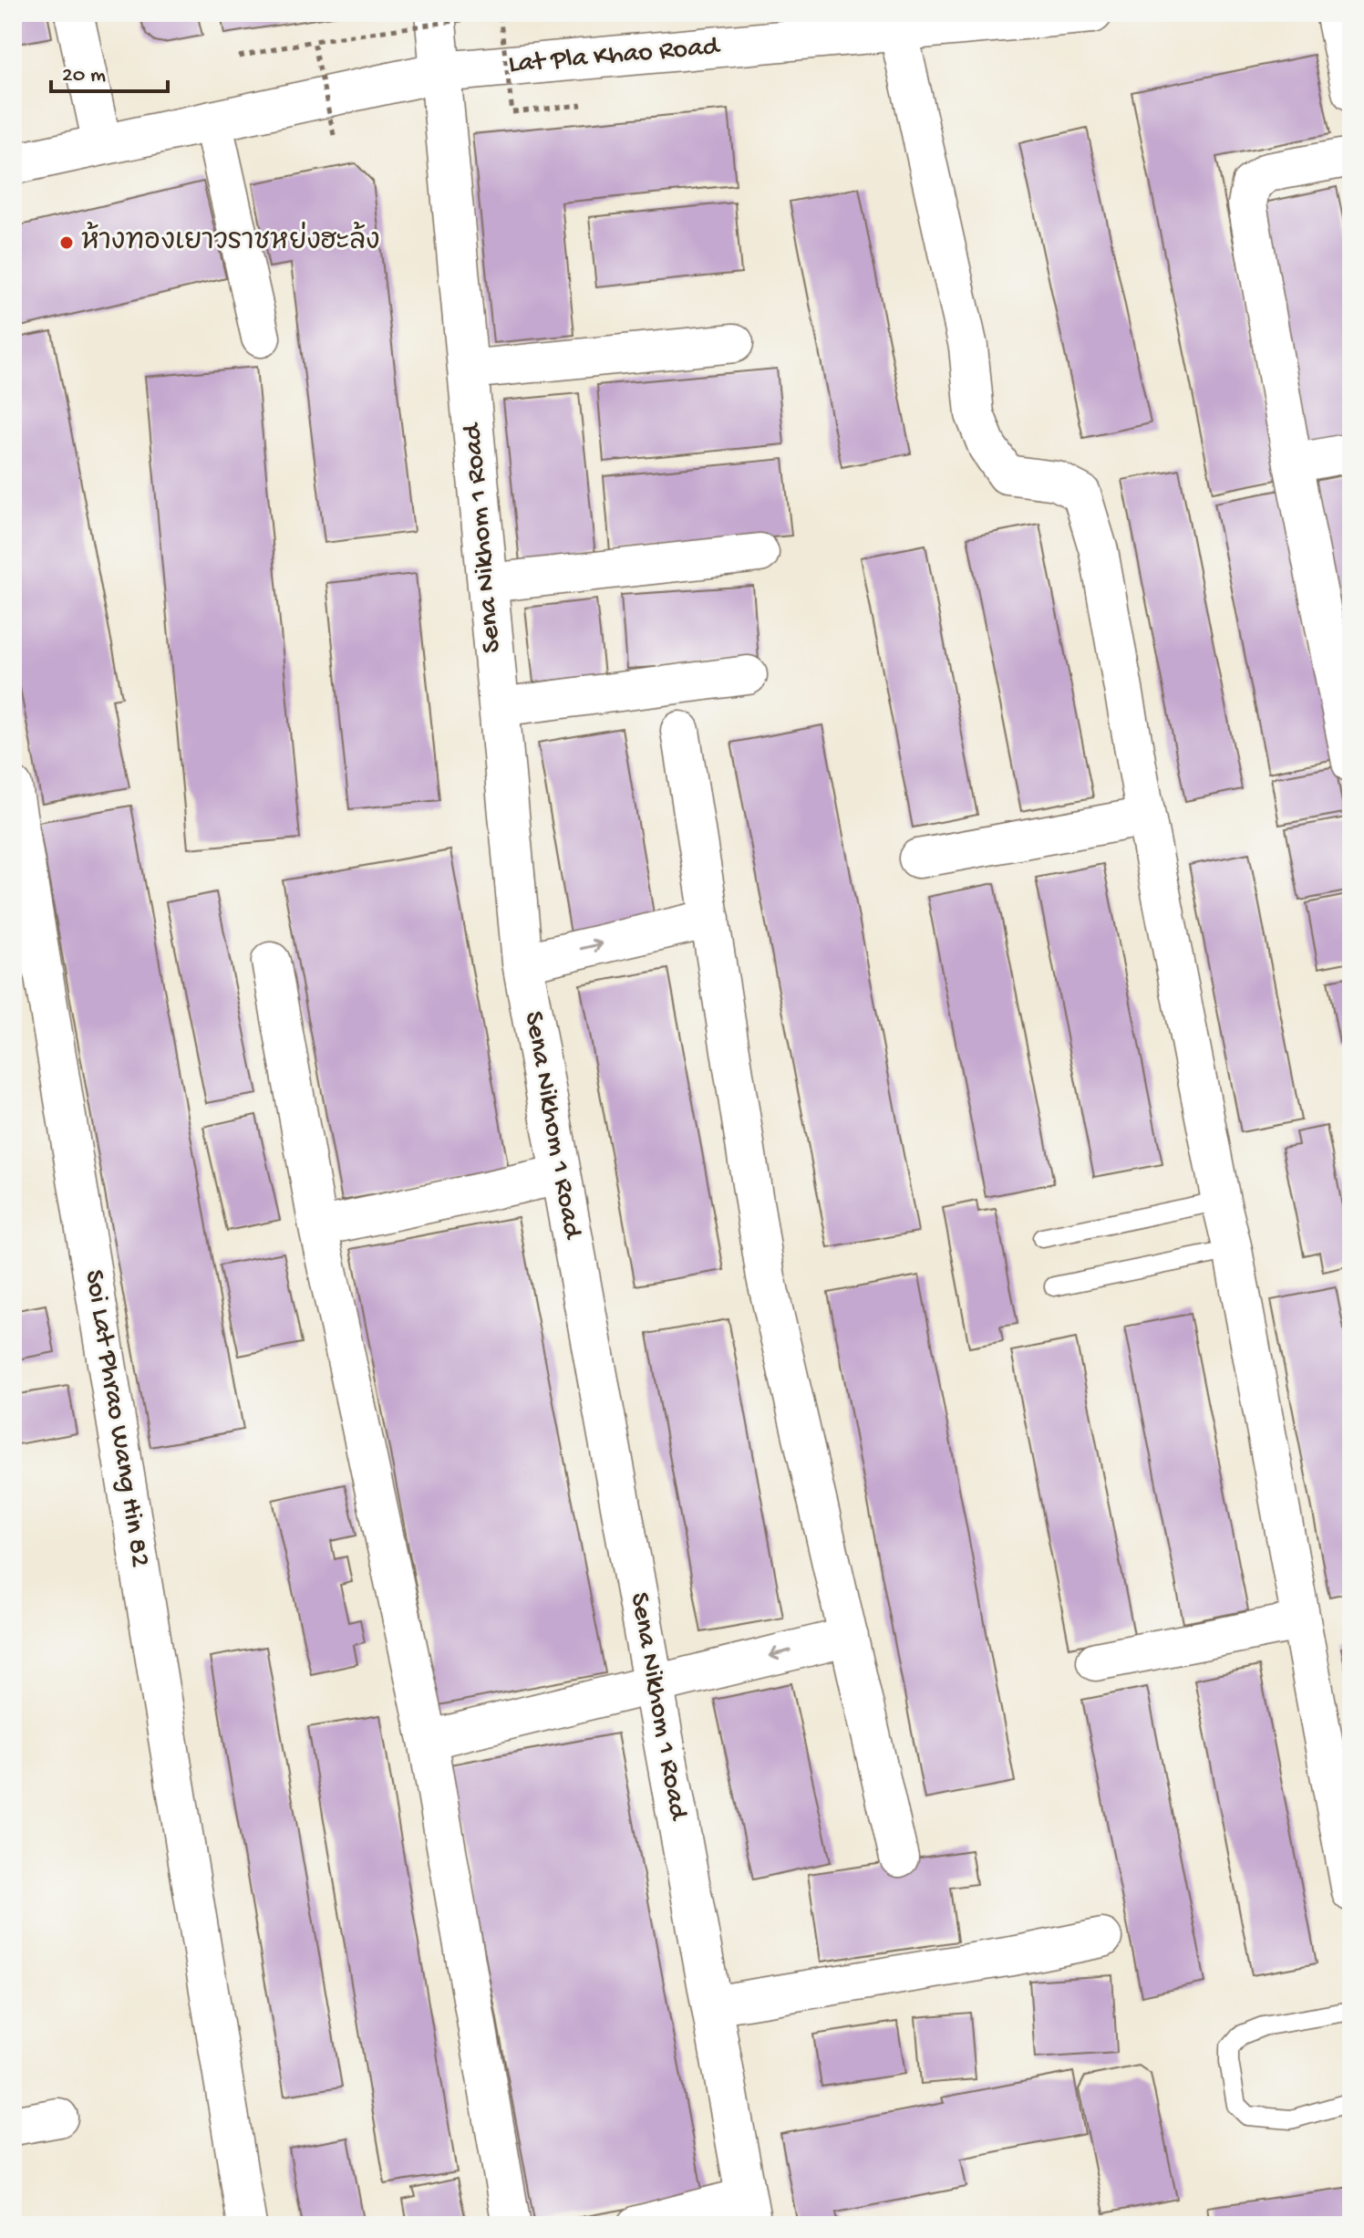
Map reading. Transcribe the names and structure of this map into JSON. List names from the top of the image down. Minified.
{"streets":{"street":["Lat Pla Khao Road","Sena Nikhom 1 Road","Soi Lat Phrao Wang Hin 82"]},"crossings":[["Lat Pla Khao Road","Sena Nikhom 1 Road"]],"places":["ห้างทองเยาวราชหย่งฮะล้ง"],"scale_bar":"20 m"}
